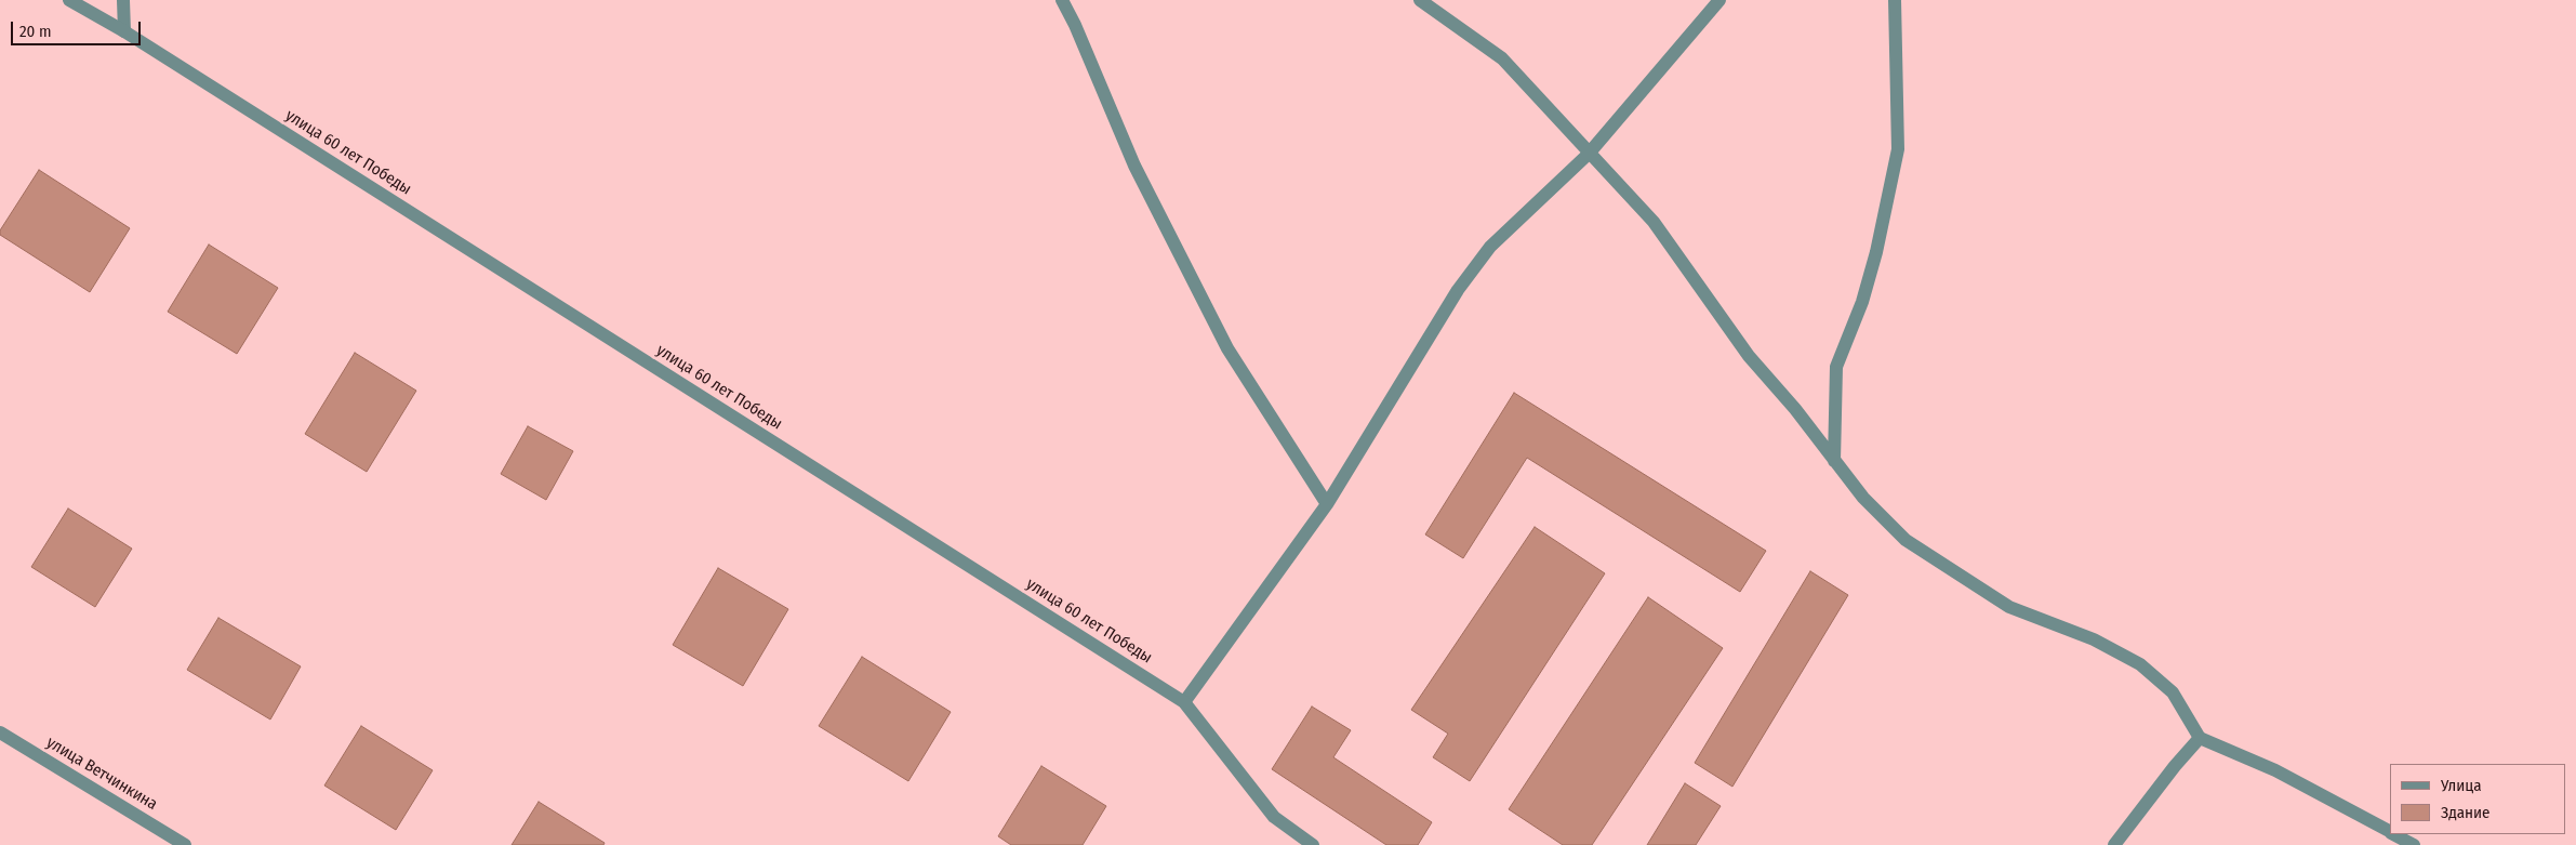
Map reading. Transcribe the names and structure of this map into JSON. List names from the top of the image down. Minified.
{"streets":{"street":["улица 60 лет Победы","улица Ветчинкина"]},"legend":["Улица","Здание"],"scale_bar":"20 m"}
